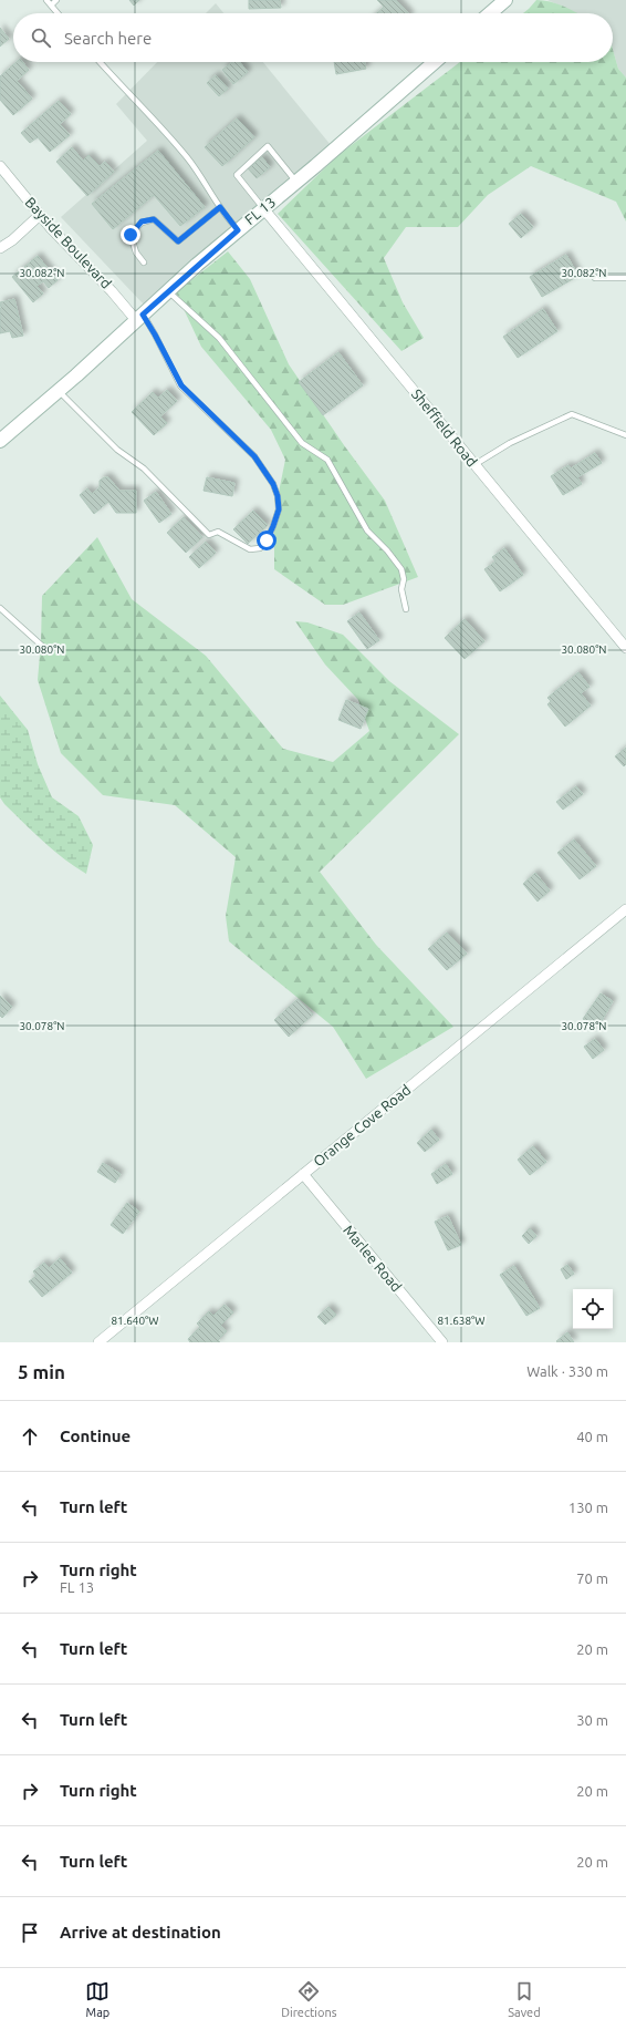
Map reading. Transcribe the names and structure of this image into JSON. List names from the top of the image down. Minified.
{"streets":{"main road":["FL 13"],"street":["Bayside Boulevard","Sheffield Road","Orange Cove Road","Marlee Road"]},"crossings":[["FL 13","Bayside Boulevard"],["FL 13","Sheffield Road"],["Orange Cove Road","Marlee Road"]],"page":{"search":"Search here","heading":["5 min","Walk · 330 m"],"list":[["Continue","40 m"],["Turn left","130 m"],["Turn right","FL 13","70 m"],["Turn left","20 m"],["Turn left","30 m"],["Turn right","20 m"],["Turn left","20 m"],"Arrive at destination"],"nav":["Map","Directions","Saved"]},"coordinates":["30.082°N","30.080°N","30.078°N","81.640°W","81.638°W"]}
